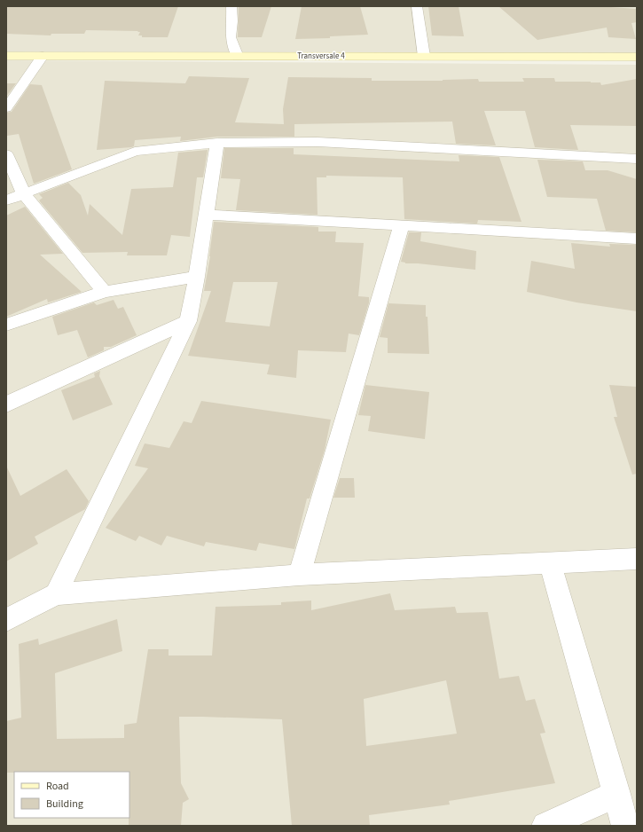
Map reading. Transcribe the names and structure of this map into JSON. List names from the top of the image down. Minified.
{"streets":{"main road":["Transversale 4"]},"legend":["Road","Building"]}
